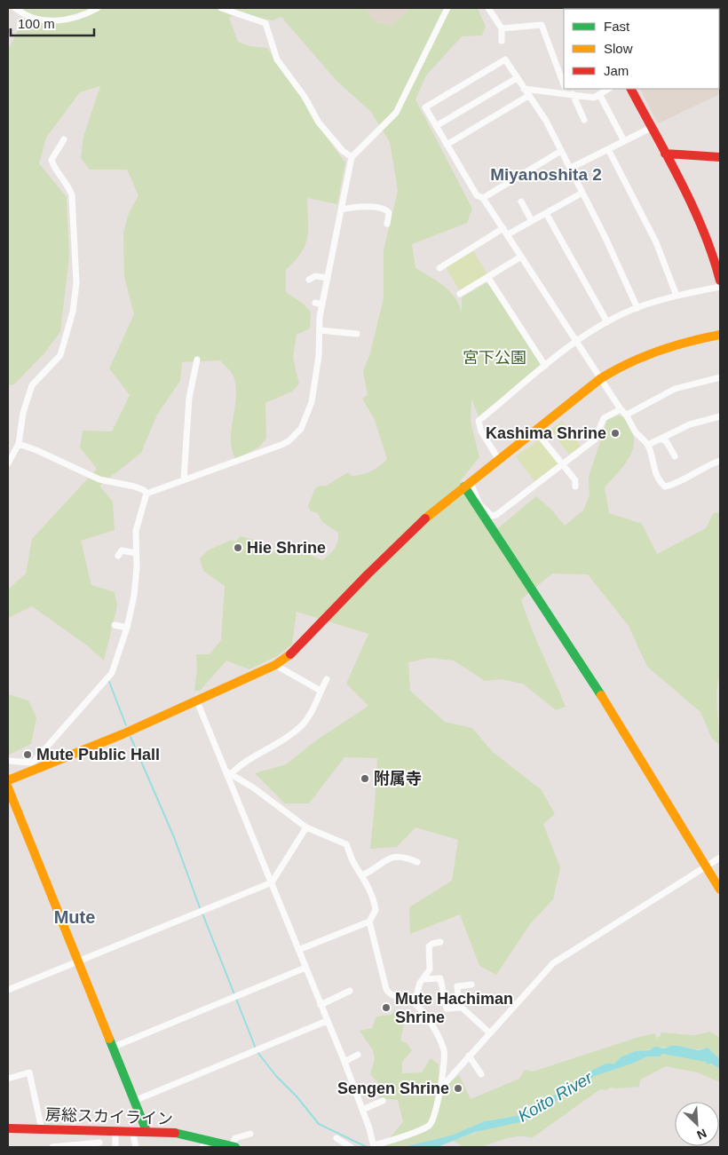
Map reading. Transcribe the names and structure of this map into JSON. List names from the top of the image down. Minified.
{"streets":{"street":["房総スカイライン"]},"districts":["Miyanoshita 2","Mute"],"water":["Koito River"],"parks":["宮下公園"],"places":["Kashima Shrine","Hie Shrine","Mute Public Hall","附属寺","Mute Hachiman Shrine","Sengen Shrine"],"legend":["Fast","Slow","Jam"],"scale_bar":"100 m","north":"bottom right"}
